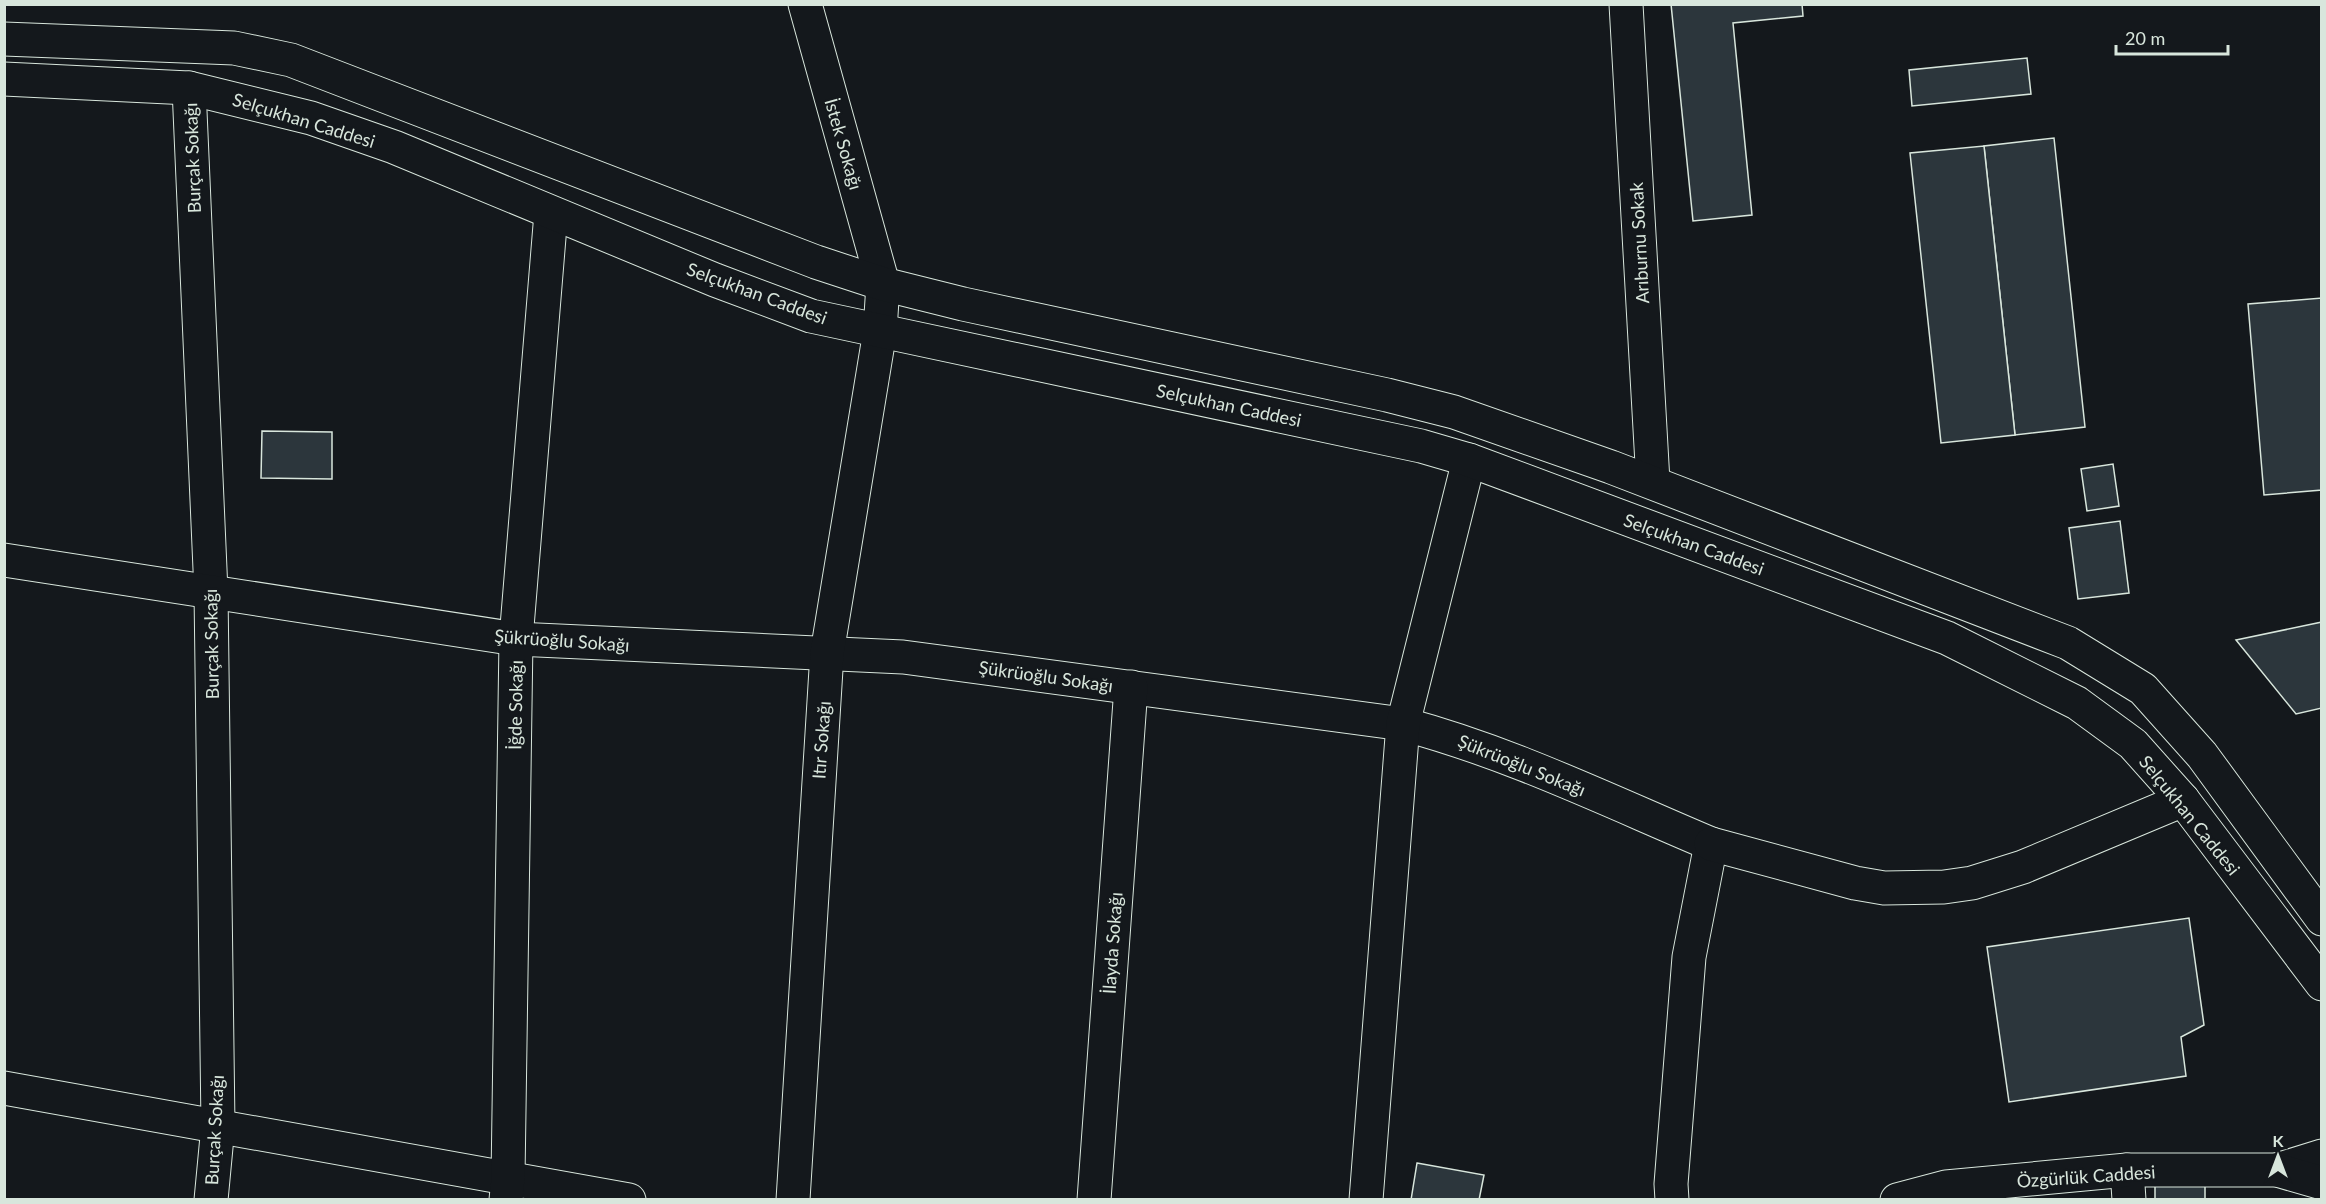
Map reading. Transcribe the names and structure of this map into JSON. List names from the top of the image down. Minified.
{"streets":{"street":["Selçukhan Caddesi","İstek Sokağı","Burçak Sokağı","Arıburnu Sokak","Şükrüoğlu Sokağı","İğde Sokağı","Itır Sokağı","İlayda Sokağı","Özgürlük Caddesi"]},"crossings":[["Selçukhan Caddesi","Burçak Sokağı"],["Selçukhan Caddesi","Şükrüoğlu Sokağı"],["Selçukhan Caddesi","İğde Sokağı"],["Selçukhan Caddesi","Itır Sokağı"],["İstek Sokağı","Itır Sokağı"],["Burçak Sokağı","Şükrüoğlu Sokağı"],["Şükrüoğlu Sokağı","İğde Sokağı"],["Şükrüoğlu Sokağı","Itır Sokağı"],["Şükrüoğlu Sokağı","İlayda Sokağı"]],"scale_bar":"20 m","north":"top"}
